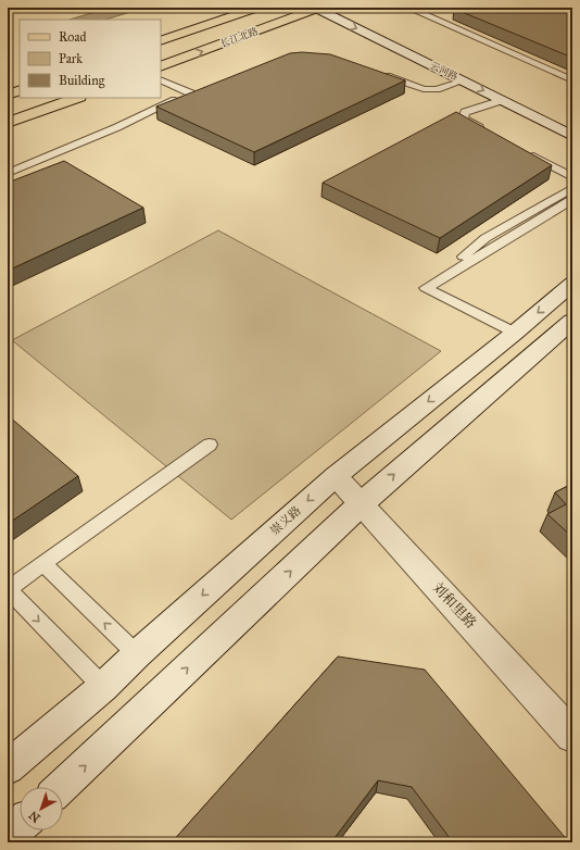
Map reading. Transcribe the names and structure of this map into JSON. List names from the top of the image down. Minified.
{"streets":{"main road":["长江北路"],"street":["云河路","崇义路","刘和里路"]},"crossings":[["长江北路","云河路"],["崇义路","刘和里路"]],"one_way":["云河路"],"legend":["Road","Park","Building"],"north":"bottom left"}
